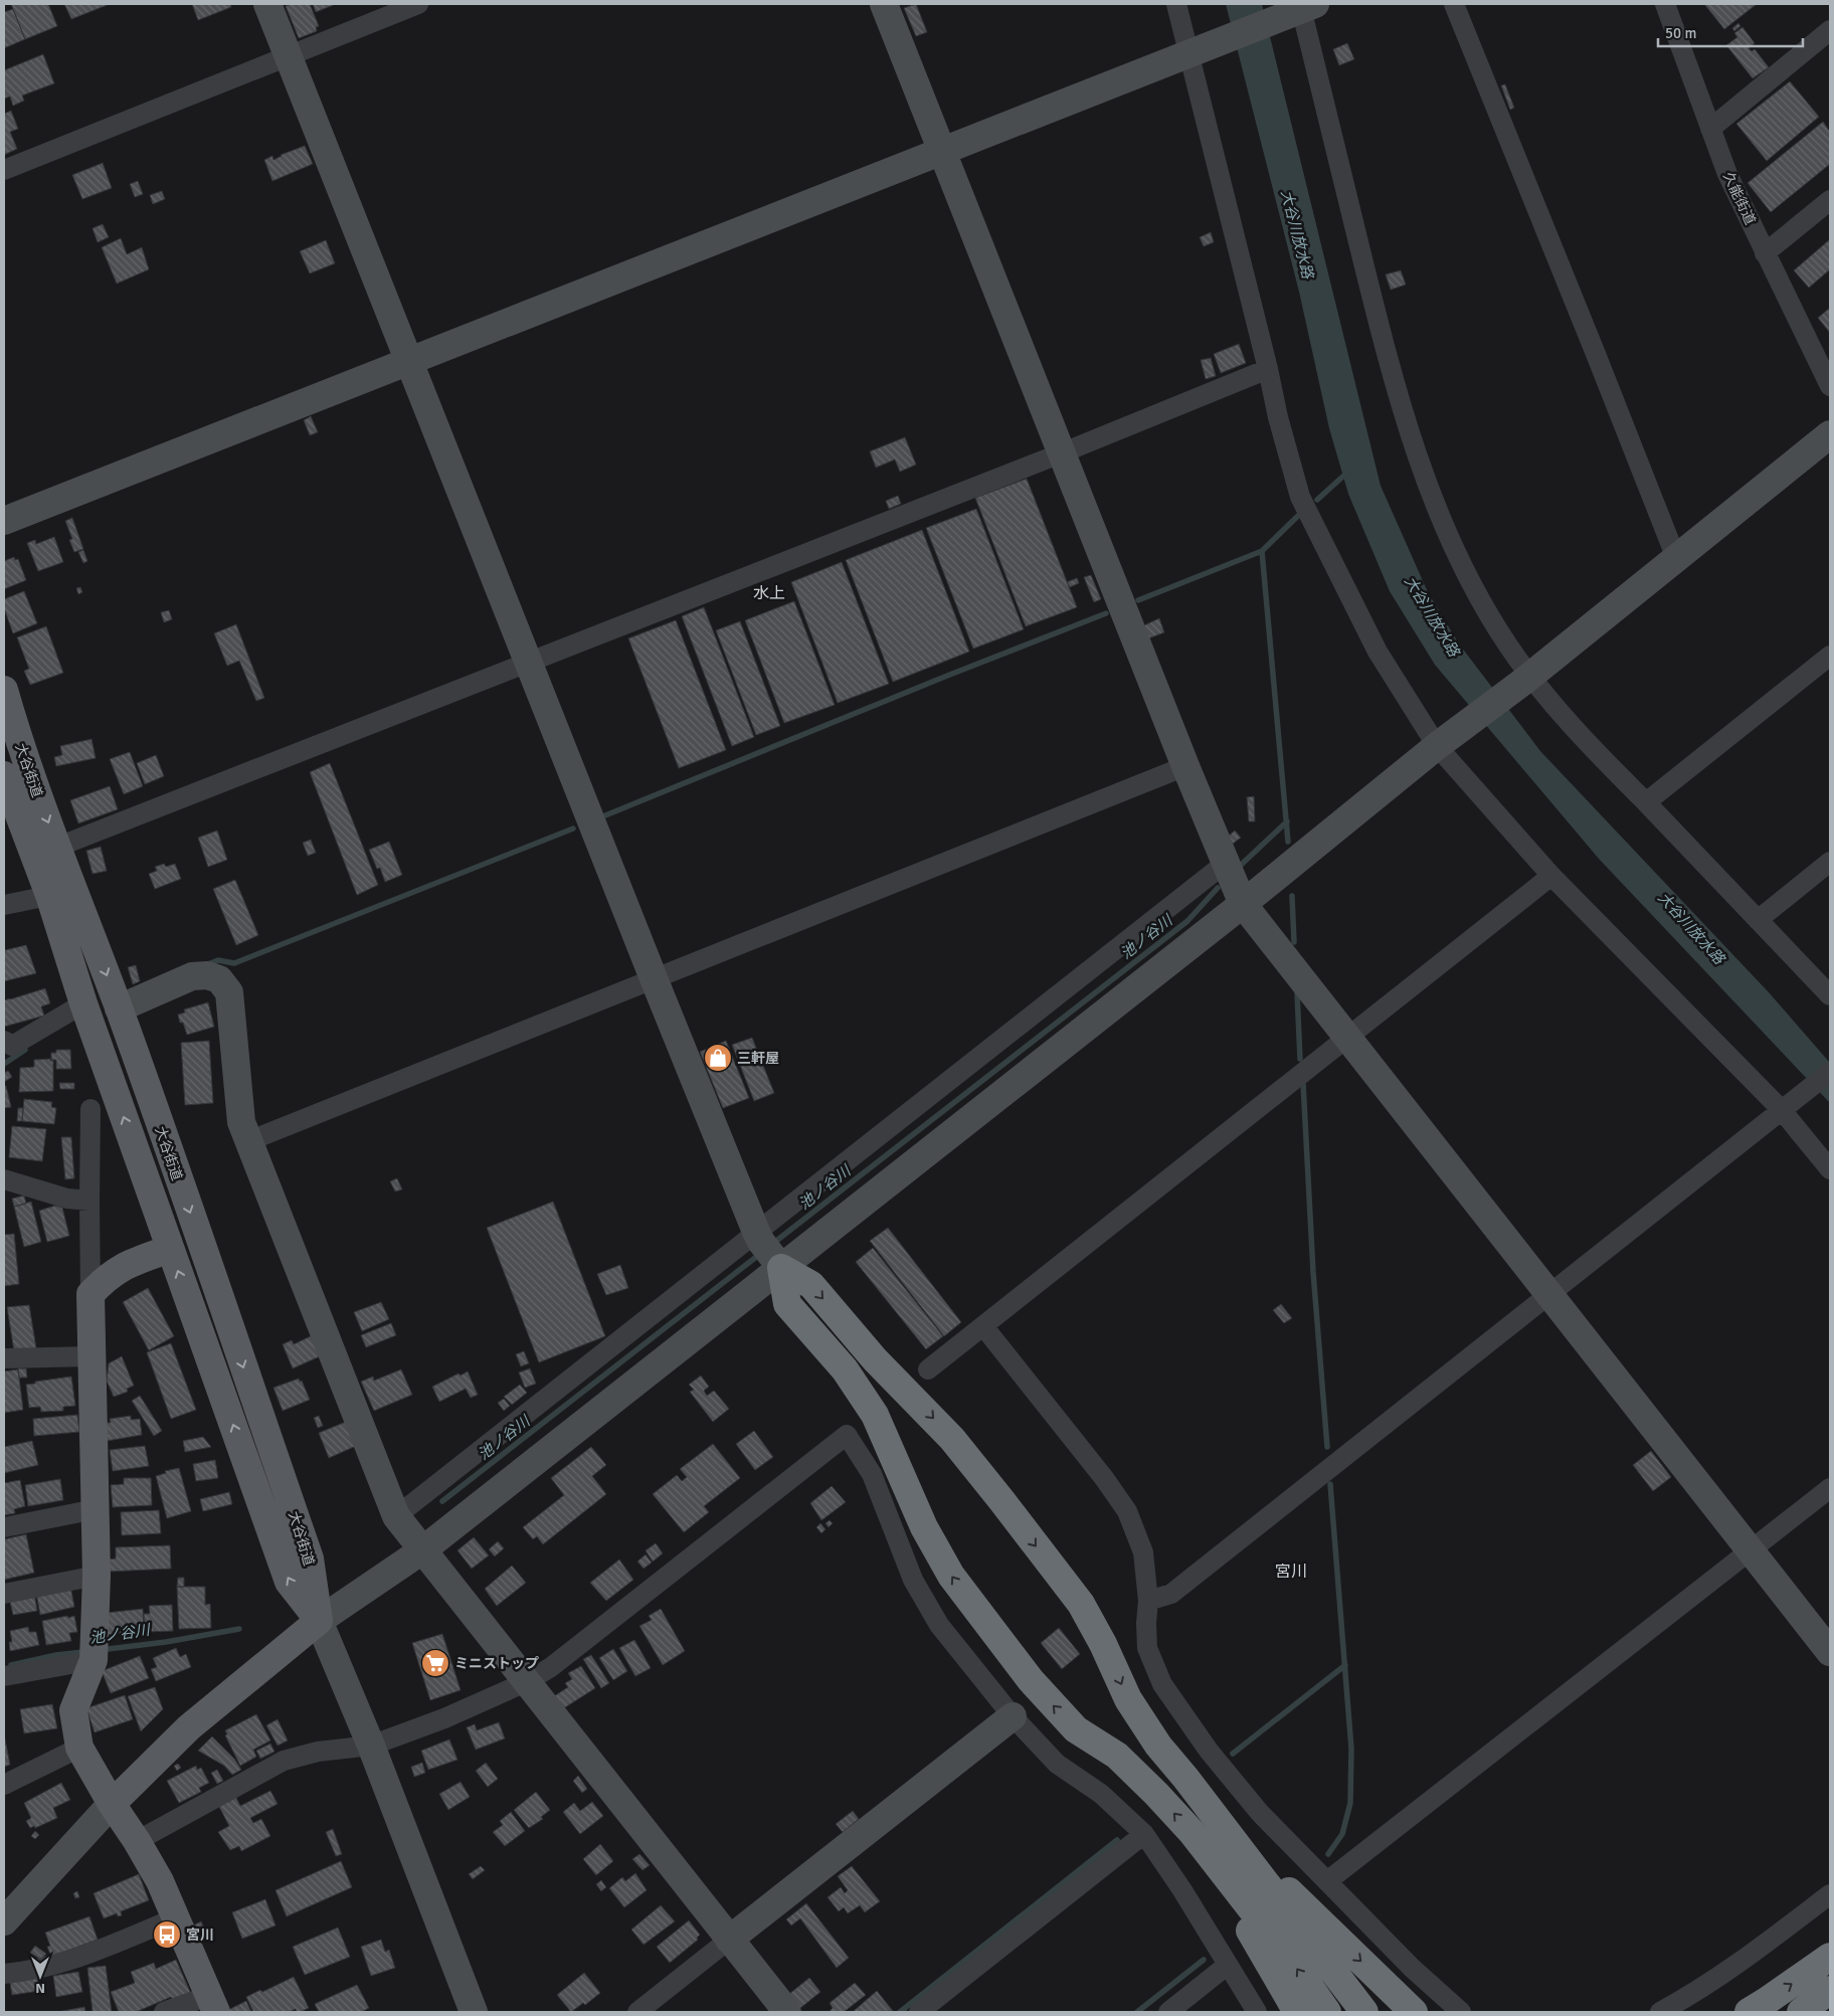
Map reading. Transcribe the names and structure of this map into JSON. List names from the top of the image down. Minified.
{"streets":{"main road":["大谷街道"],"street":["久能街道"]},"districts":["水上","宮川"],"water":["大谷川放水路","池ノ谷川"],"places":{"shop":["三軒屋"],"supermarket":["ミニストップ"],"bus stop":["宮川"]},"scale_bar":"50 m","north":"bottom"}
